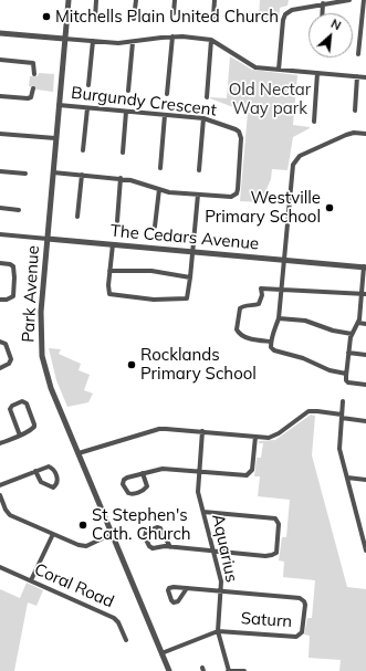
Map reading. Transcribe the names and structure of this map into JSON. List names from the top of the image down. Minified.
{"streets":{"street":["Burgundy Crescent","The Cedars Avenue","Park Avenue","Aquarius","Coral Road","Saturn"]},"crossings":[["Burgundy Crescent","Park Avenue"],["The Cedars Avenue","Park Avenue"],["Aquarius","Saturn"]],"parks":["Old Nectar Way park"],"places":["Mitchells Plain United Church","Westville Primary School","Rocklands Primary School","St Stephen's Cath. Church"],"north":"top right"}
